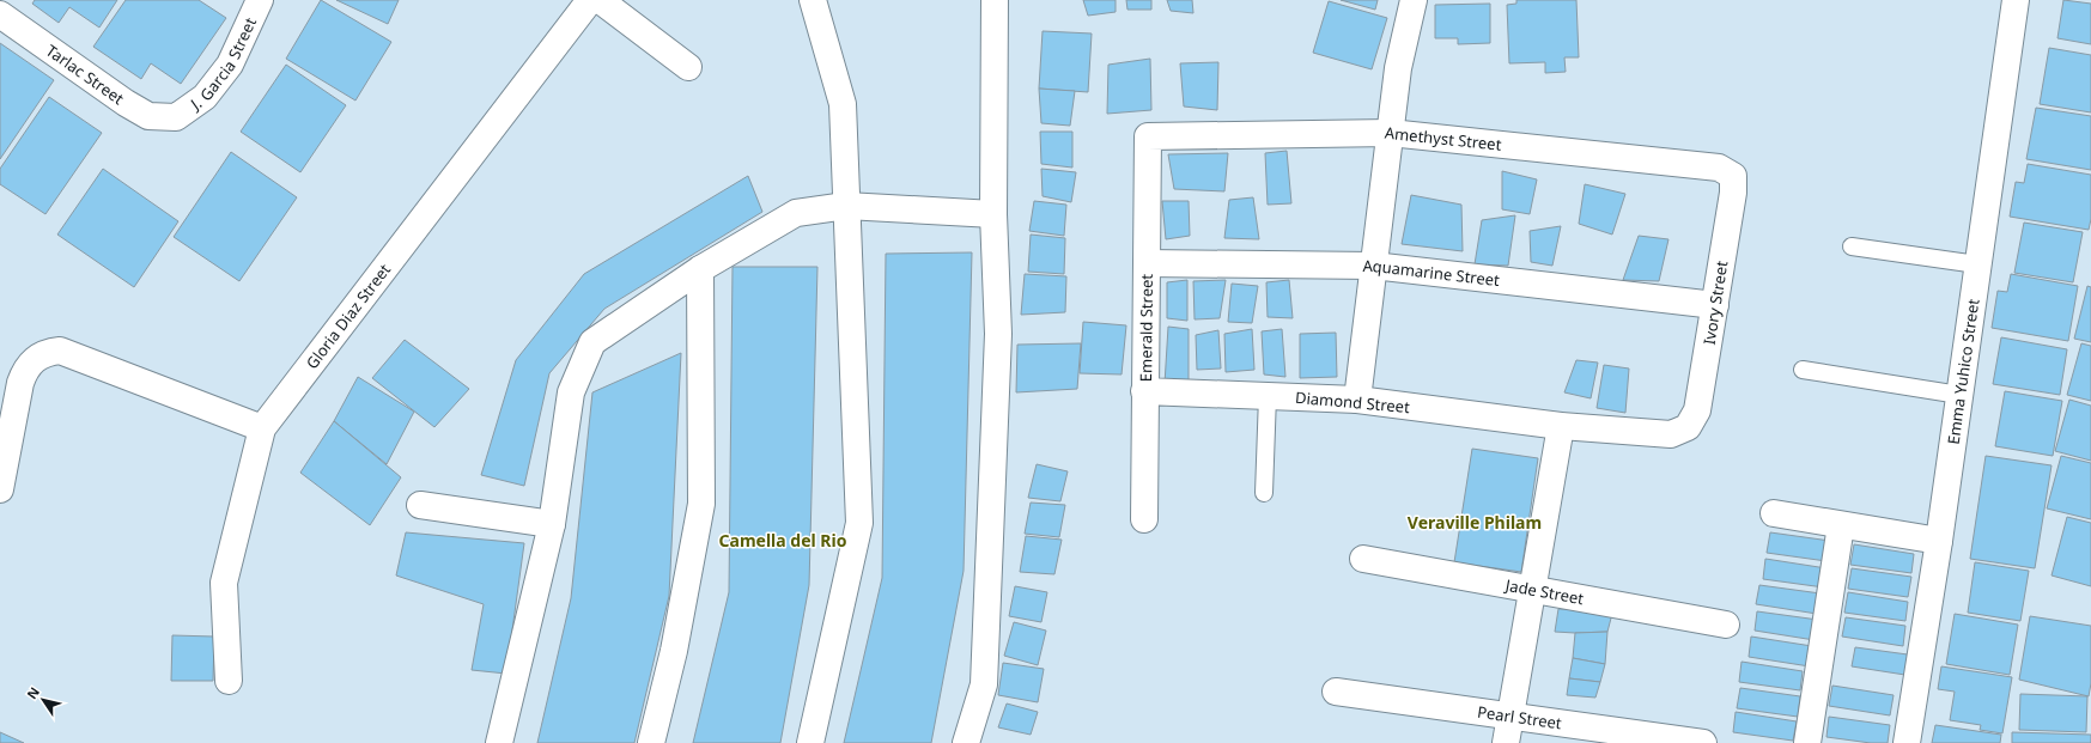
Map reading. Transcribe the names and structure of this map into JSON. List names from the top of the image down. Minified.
{"streets":{"street":["J. Garcia Street","Tarlac Street","Amethyst Street","Aquamarine Street","Ivory Street","Gloria Diaz Street","Emerald Street","Emma Yuhico Street","Diamond Street","Jade Street","Pearl Street"]},"crossings":[["J. Garcia Street","Tarlac Street"],["Amethyst Street","Ivory Street"],["Amethyst Street","Emerald Street"],["Aquamarine Street","Ivory Street"],["Aquamarine Street","Emerald Street"],["Ivory Street","Diamond Street"],["Emerald Street","Diamond Street"]],"districts":["Veraville Philam","Camella del Rio"],"north":"top left"}
